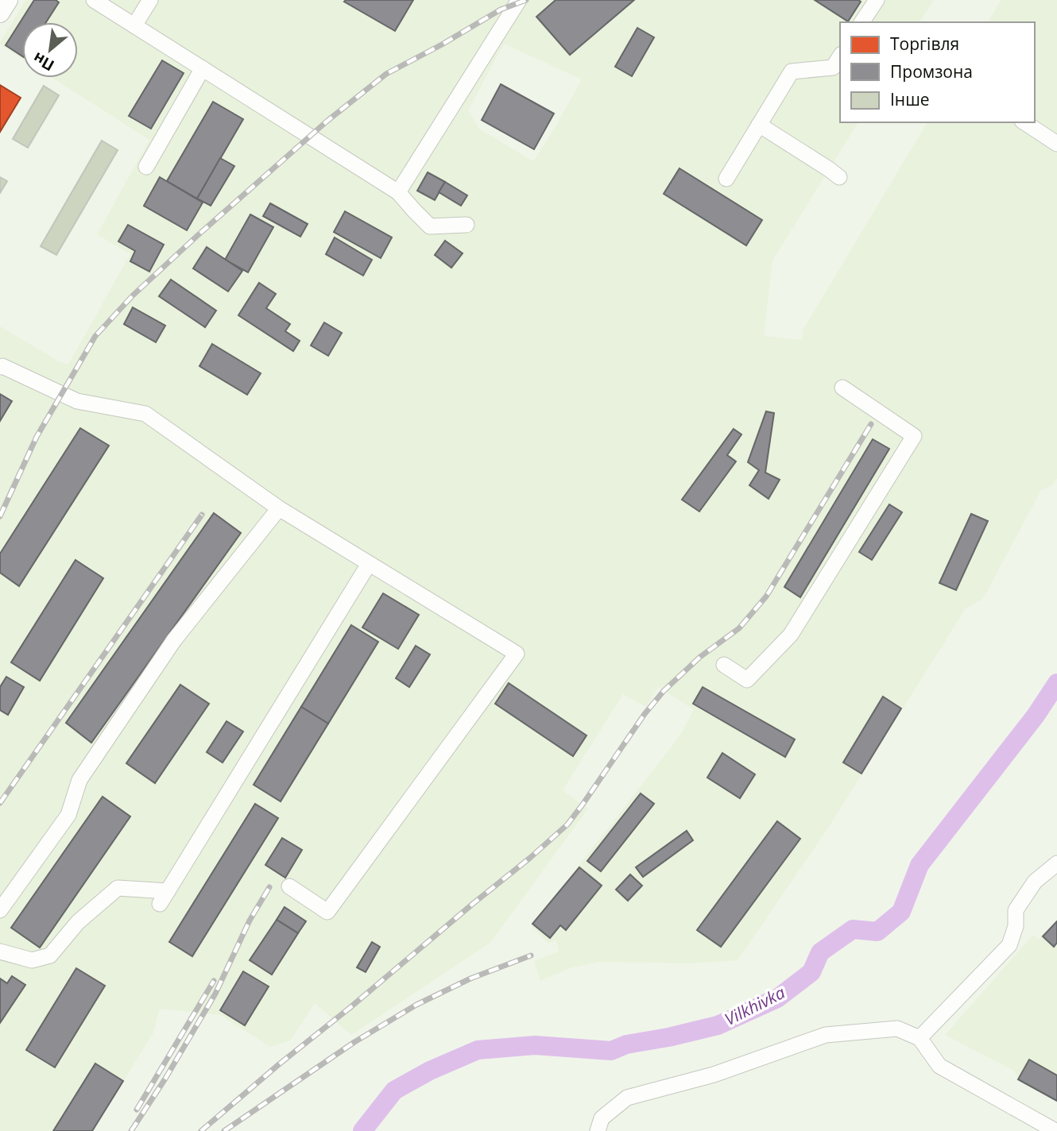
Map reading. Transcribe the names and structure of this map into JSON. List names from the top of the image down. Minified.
{"water":["Vilkhivka"],"legend":["Торгівля","Промзона","Інше"],"north":"bottom left"}
